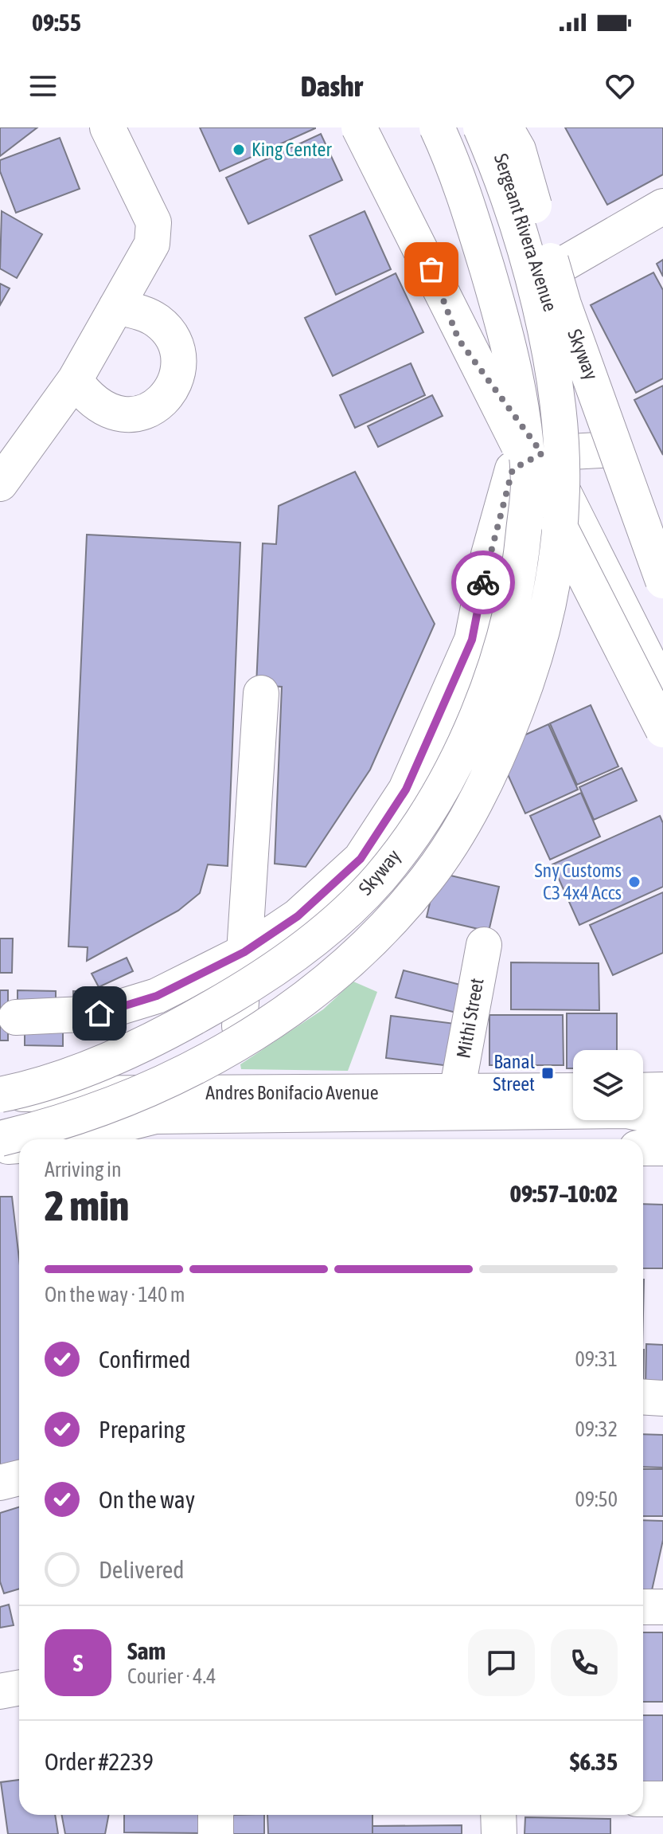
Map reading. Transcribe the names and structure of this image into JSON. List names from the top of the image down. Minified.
{"streets":{"main road":["Sergeant Rivera Avenue","Skyway","Mithi Street","Andres Bonifacio Avenue"]},"crossings":[["Skyway","Andres Bonifacio Avenue"],["Mithi Street","Andres Bonifacio Avenue"]],"places":{"other":["King Center","Sny Customs C3 4x4 Accs"],"transit":["Banal Street"]},"page":{"status":"09:55","header":"Dashr","heading":["2 min","Arriving in","09:57–10:02"],"panel":["Sam","Courier · 4.4","Order #2239","$6.35"],"bar":"On the way · 140 m","list":[["Confirmed","09:31"],["Preparing","09:32"],["On the way","09:50"],"Delivered"],"round":"S"}}
